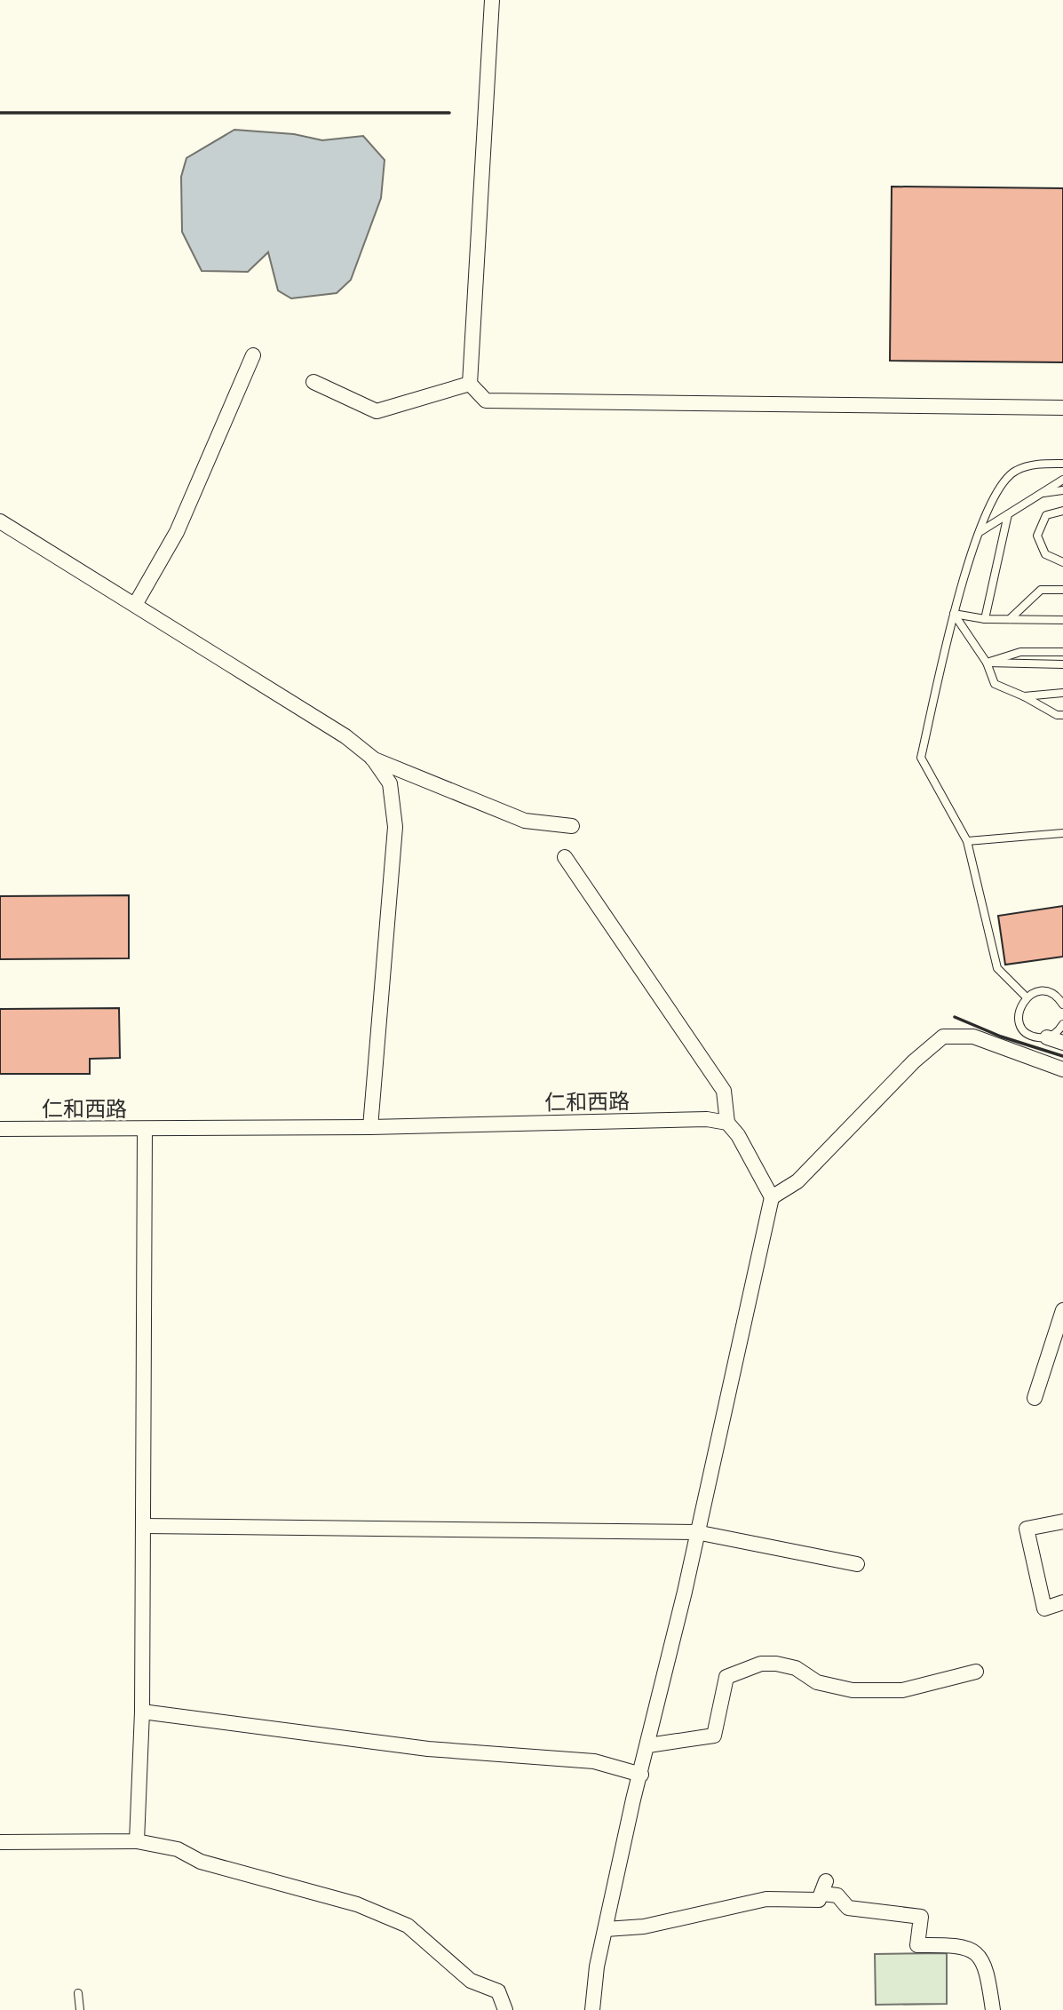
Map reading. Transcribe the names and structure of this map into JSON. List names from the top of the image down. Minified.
{"streets":{"street":["仁和西路"]}}
